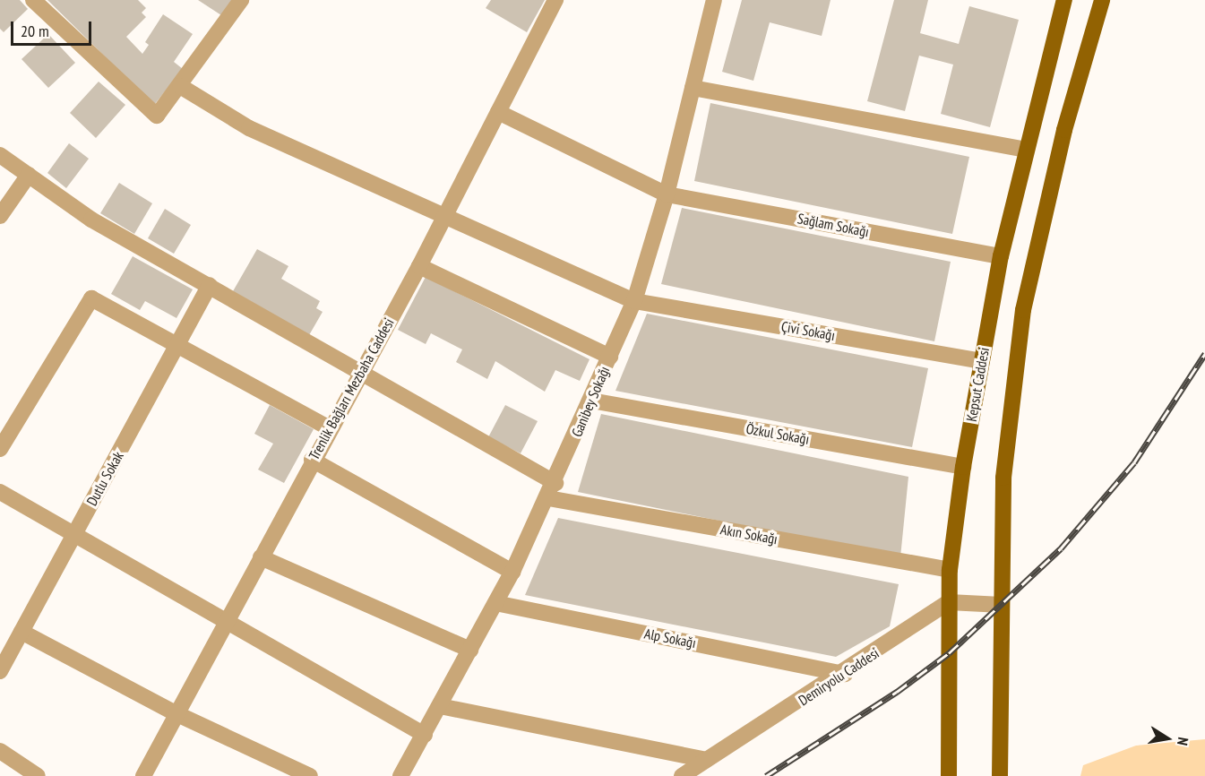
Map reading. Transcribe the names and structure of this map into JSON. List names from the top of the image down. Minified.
{"streets":{"main road":["Kepsut Caddesi"],"street":["Sağlam Sokağı","Çivi Sokağı","Trenlik Bağları Mezbaha Caddesi","Ganibey Sokağı","Özkul Sokağı","Dutlu Sokak","Akın Sokağı","Alp Sokağı","Demiryolu Caddesi"]},"crossings":[["Sağlam Sokağı","Kepsut Caddesi"],["Sağlam Sokağı","Trenlik Bağları Mezbaha Caddesi"],["Sağlam Sokağı","Ganibey Sokağı"],["Çivi Sokağı","Kepsut Caddesi"],["Çivi Sokağı","Trenlik Bağları Mezbaha Caddesi"],["Çivi Sokağı","Ganibey Sokağı"],["Kepsut Caddesi","Özkul Sokağı"],["Kepsut Caddesi","Akın Sokağı"],["Kepsut Caddesi","Demiryolu Caddesi"],["Trenlik Bağları Mezbaha Caddesi","Akın Sokağı"],["Ganibey Sokağı","Özkul Sokağı"],["Ganibey Sokağı","Akın Sokağı"],["Ganibey Sokağı","Alp Sokağı"],["Dutlu Sokak","Akın Sokağı"],["Alp Sokağı","Demiryolu Caddesi"]],"scale_bar":"20 m","north":"right"}
